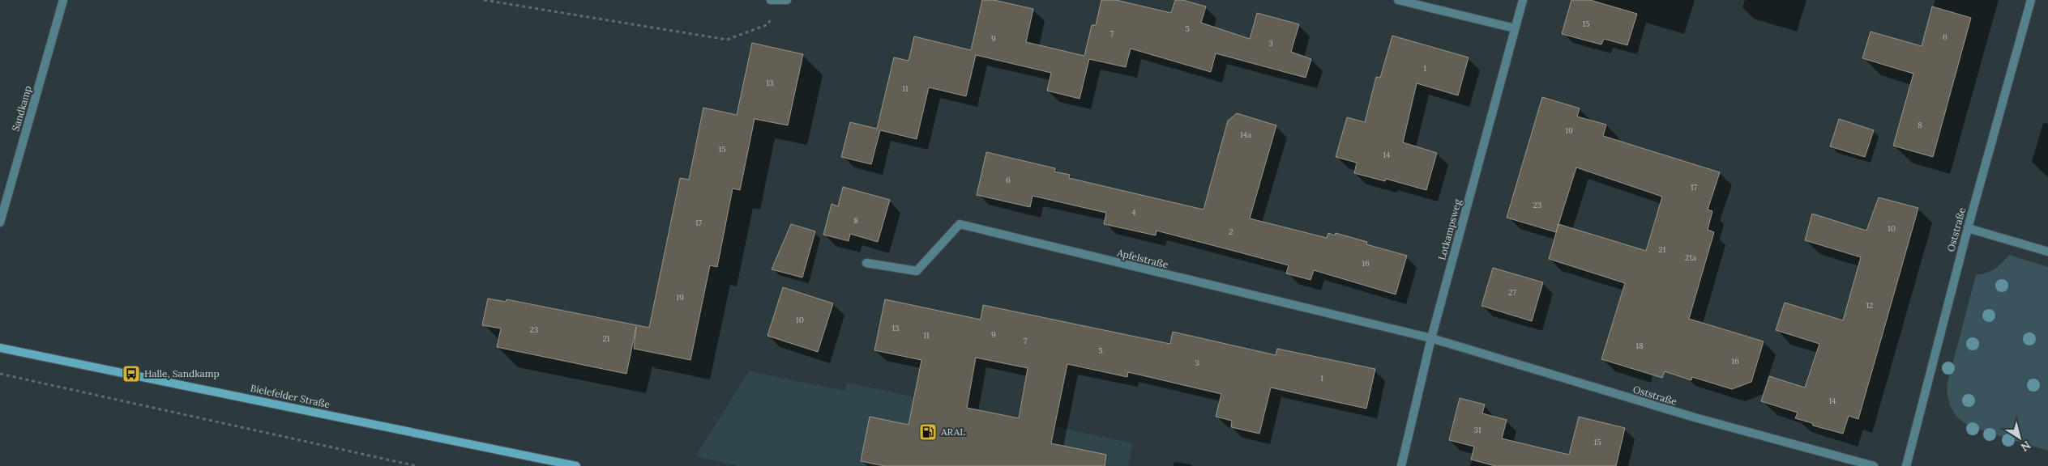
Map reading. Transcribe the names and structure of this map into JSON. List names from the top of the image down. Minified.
{"streets":{"street":["Sandkamp","Lotkampsweg","Oststraße","Apfelstraße","Bielefelder Straße"]},"crossings":[["Lotkampsweg","Oststraße"],["Lotkampsweg","Apfelstraße"],["Oststraße","Apfelstraße"]],"places":{"bus stop":["Halle, Sandkamp"],"fuel station":["ARAL"]},"house_numbers":["15","5","7","6","9","3","1","13","11","8","19","14a","15","14","6","17","23","4","8","17","10","2","21","21a","16","27","19","12","10","13","23","9","11","21","7","18","5","16","3","1","14","31","15"],"north":"bottom right"}
